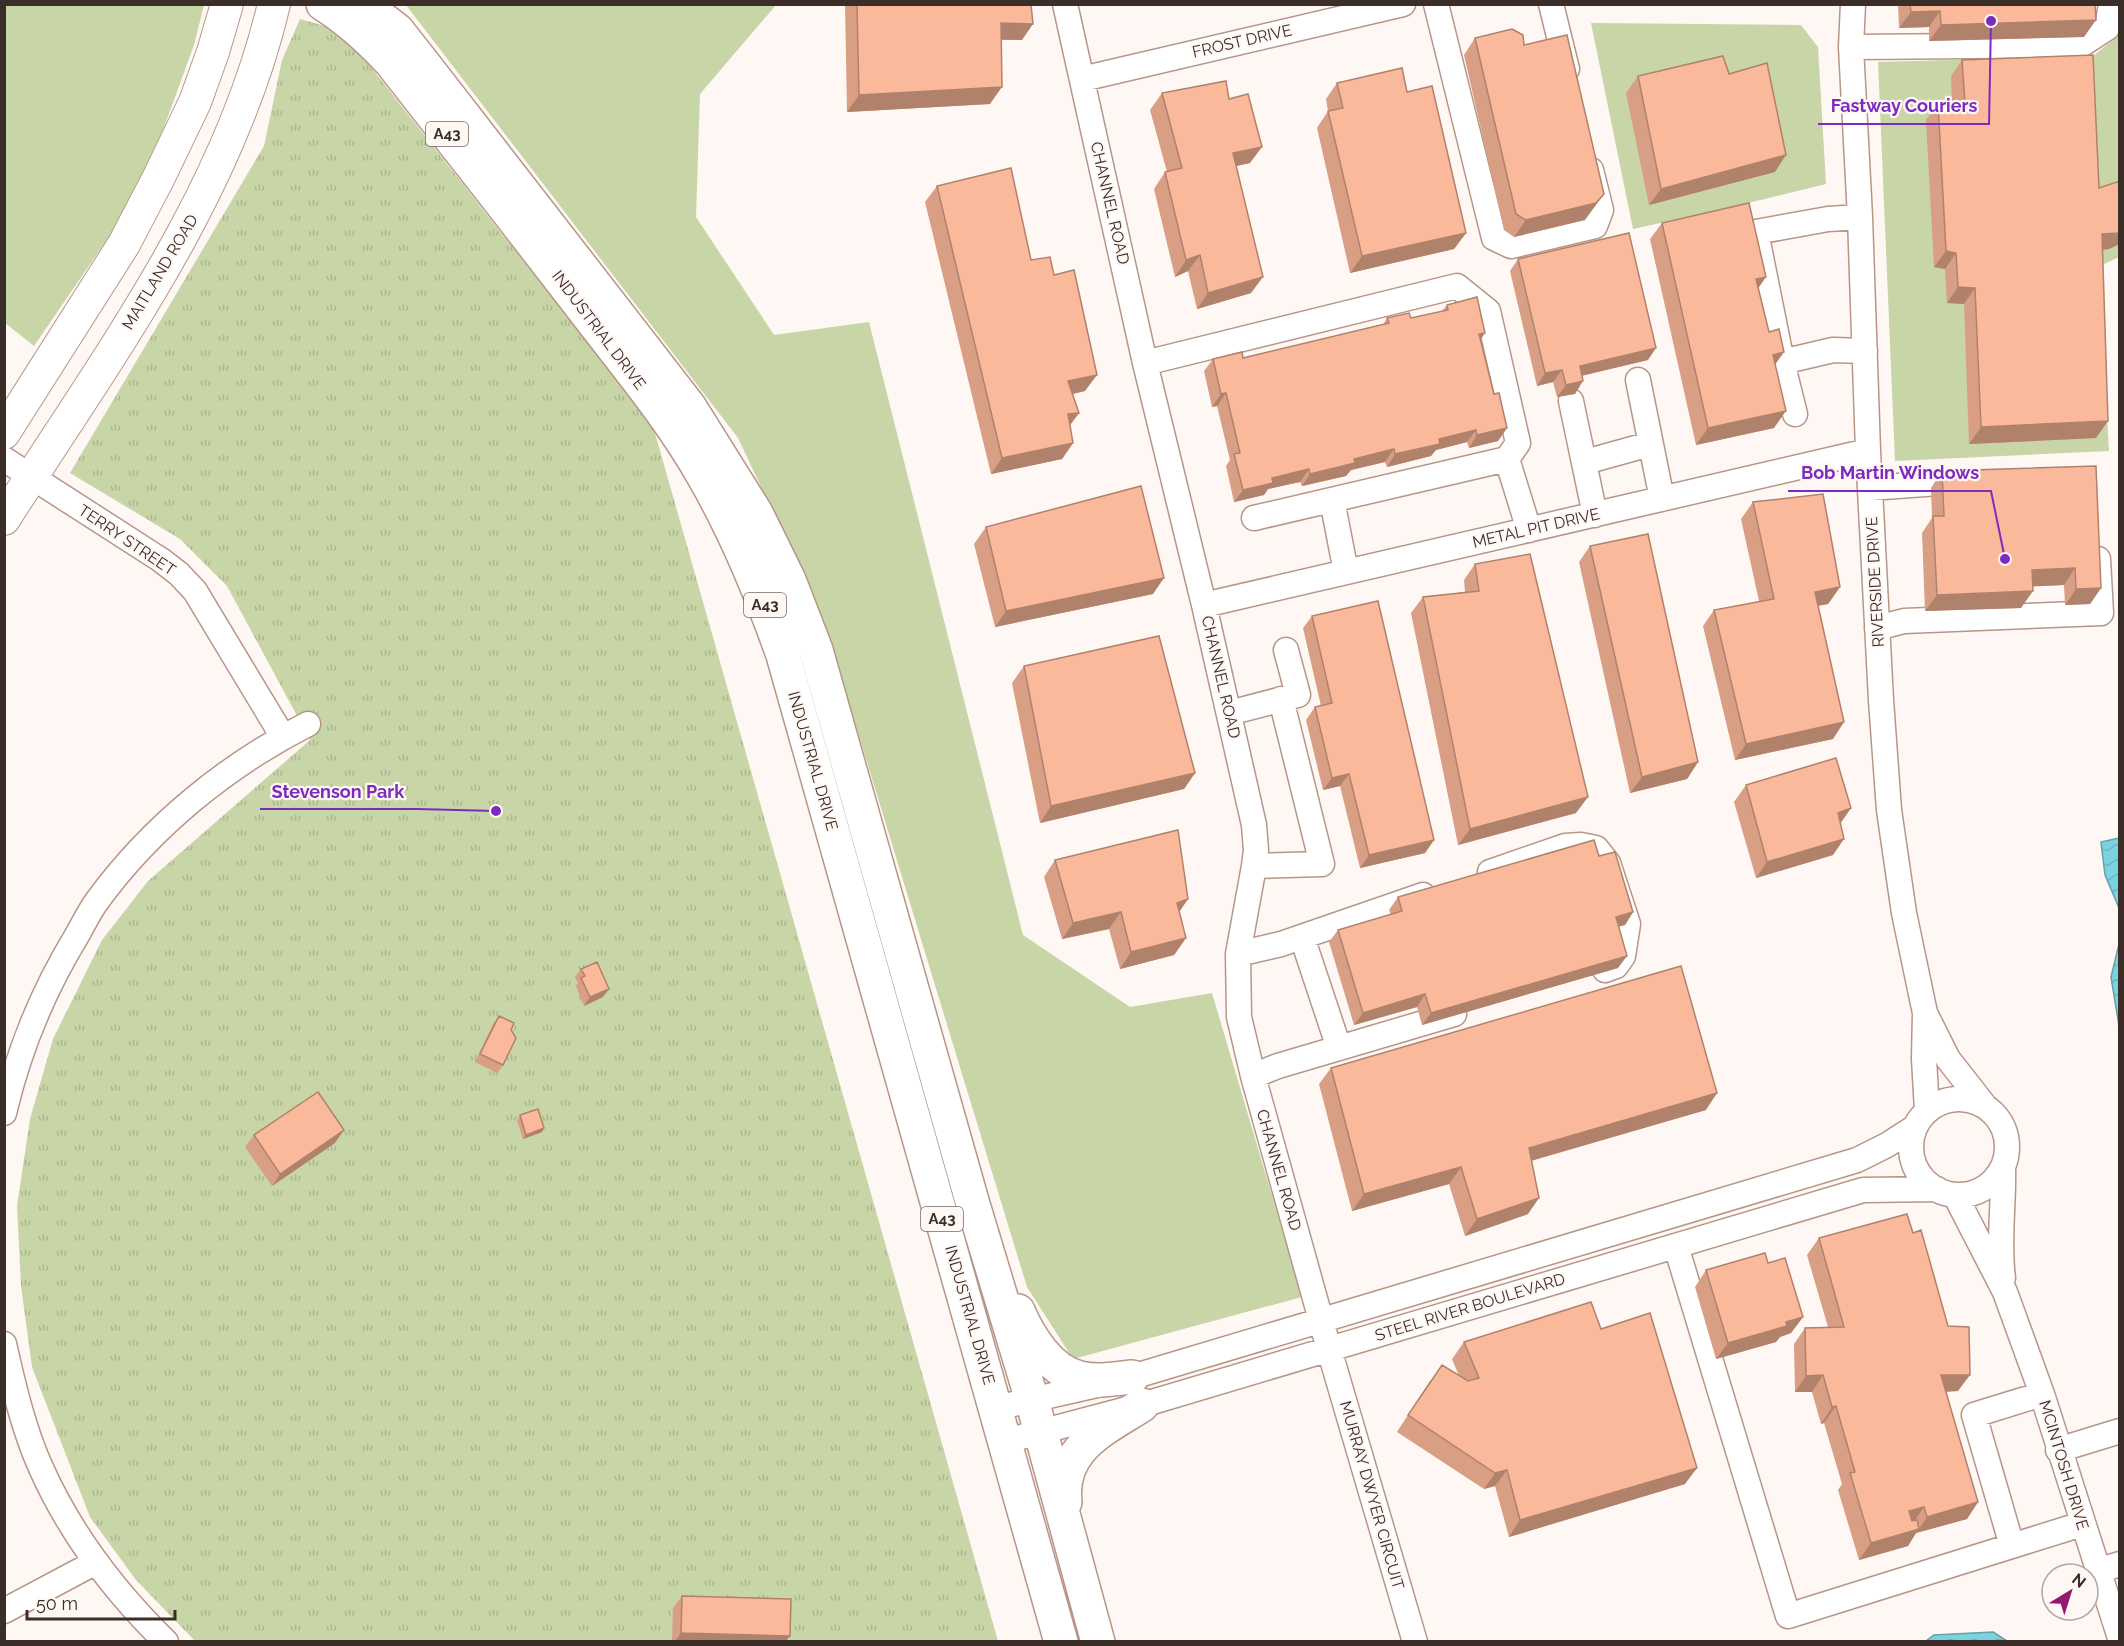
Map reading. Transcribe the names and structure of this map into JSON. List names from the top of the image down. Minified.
{"streets":{"highway":["A43","INDUSTRIAL DRIVE"],"main road":["MAITLAND ROAD"],"street":["FROST DRIVE","CHANNEL ROAD","METAL PIT DRIVE","TERRY STREET","RIVERSIDE DRIVE","STEEL RIVER BOULEVARD","MCINTOSH DRIVE","MURRAY DWYER CIRCUIT"]},"crossings":[["FROST DRIVE","CHANNEL ROAD"],["A43","INDUSTRIAL DRIVE"],["CHANNEL ROAD","METAL PIT DRIVE"],["CHANNEL ROAD","STEEL RIVER BOULEVARD"],["CHANNEL ROAD","MURRAY DWYER CIRCUIT"],["MAITLAND ROAD","TERRY STREET"],["INDUSTRIAL DRIVE","STEEL RIVER BOULEVARD"],["METAL PIT DRIVE","RIVERSIDE DRIVE"],["RIVERSIDE DRIVE","STEEL RIVER BOULEVARD"],["RIVERSIDE DRIVE","MCINTOSH DRIVE"],["STEEL RIVER BOULEVARD","MCINTOSH DRIVE"],["STEEL RIVER BOULEVARD","MURRAY DWYER CIRCUIT"]],"places":["Fastway Couriers","Bob Martin Windows","Stevenson Park"],"scale_bar":"50 m","north":"top right"}
